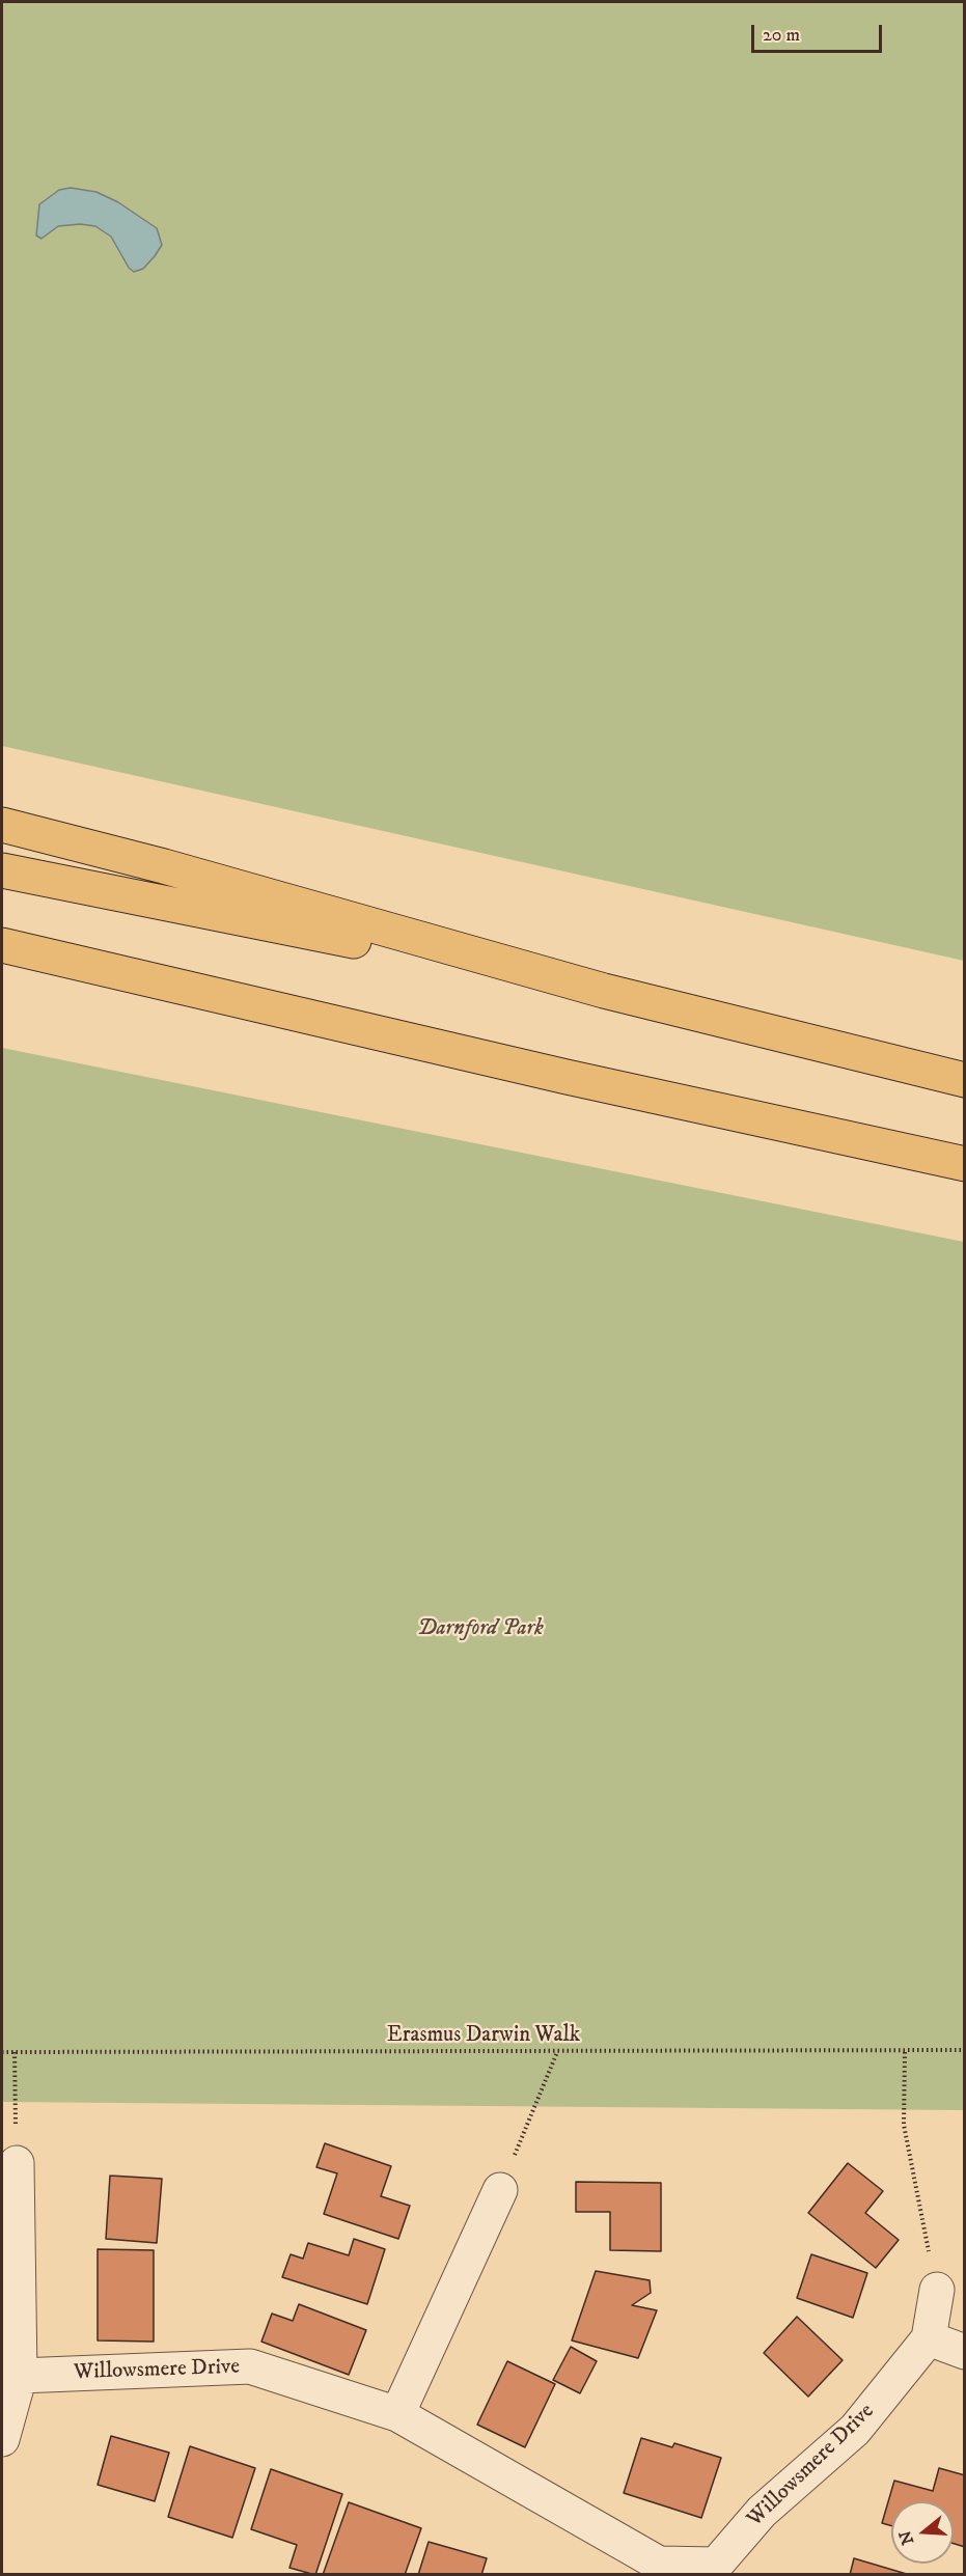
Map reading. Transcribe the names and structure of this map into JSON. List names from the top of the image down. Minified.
{"streets":{"street":["Willowsmere Drive"],"path":["Erasmus Darwin Walk"]},"parks":["Darnford Park"],"scale_bar":"20 m","north":"left"}
